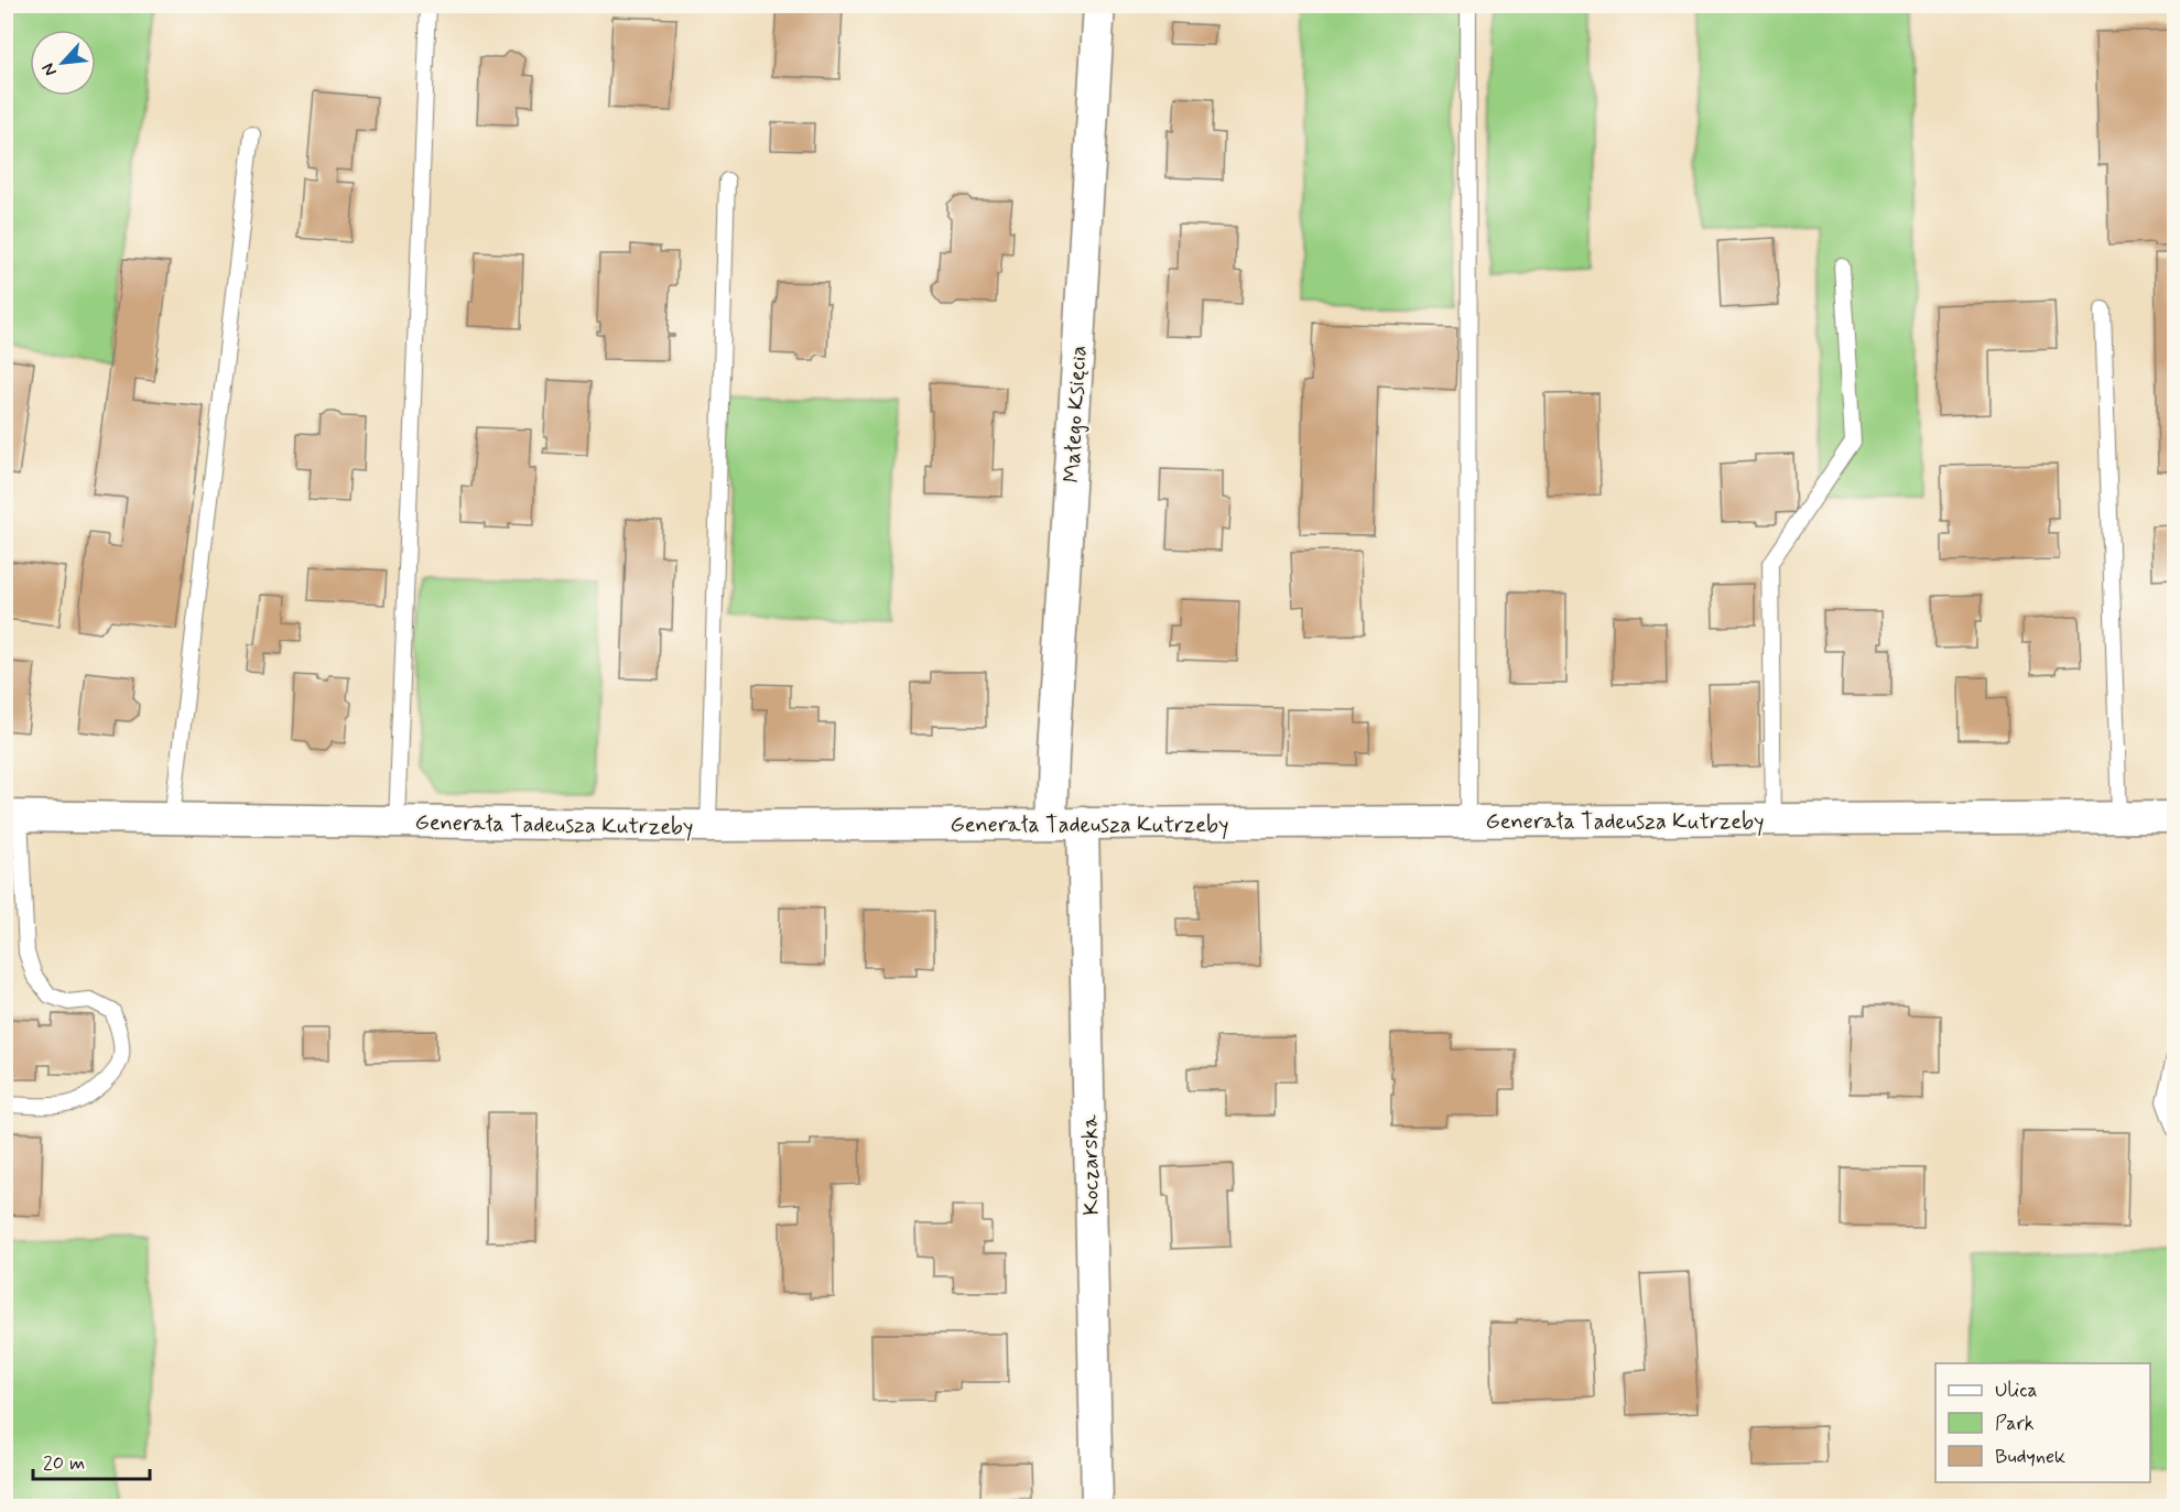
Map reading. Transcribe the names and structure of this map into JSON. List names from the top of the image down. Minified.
{"streets":{"street":["Małego Księcia","Generała Tadeusza Kutrzeby","Koczarska"]},"crossings":[["Małego Księcia","Generała Tadeusza Kutrzeby"],["Generała Tadeusza Kutrzeby","Koczarska"]],"legend":["Ulica","Park","Budynek"],"scale_bar":"20 m","north":"bottom left"}
